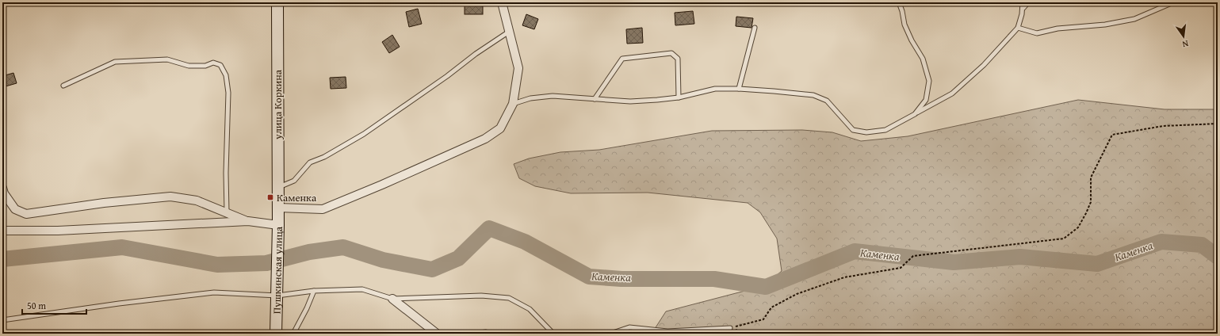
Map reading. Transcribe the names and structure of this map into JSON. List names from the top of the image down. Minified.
{"streets":{"main road":["улица Коркина","Пушкинская улица"]},"crossings":[["улица Коркина","Пушкинская улица"]],"water":["Каменка"],"places":{"transit":["Каменка"]},"scale_bar":"50 m","north":"bottom"}
